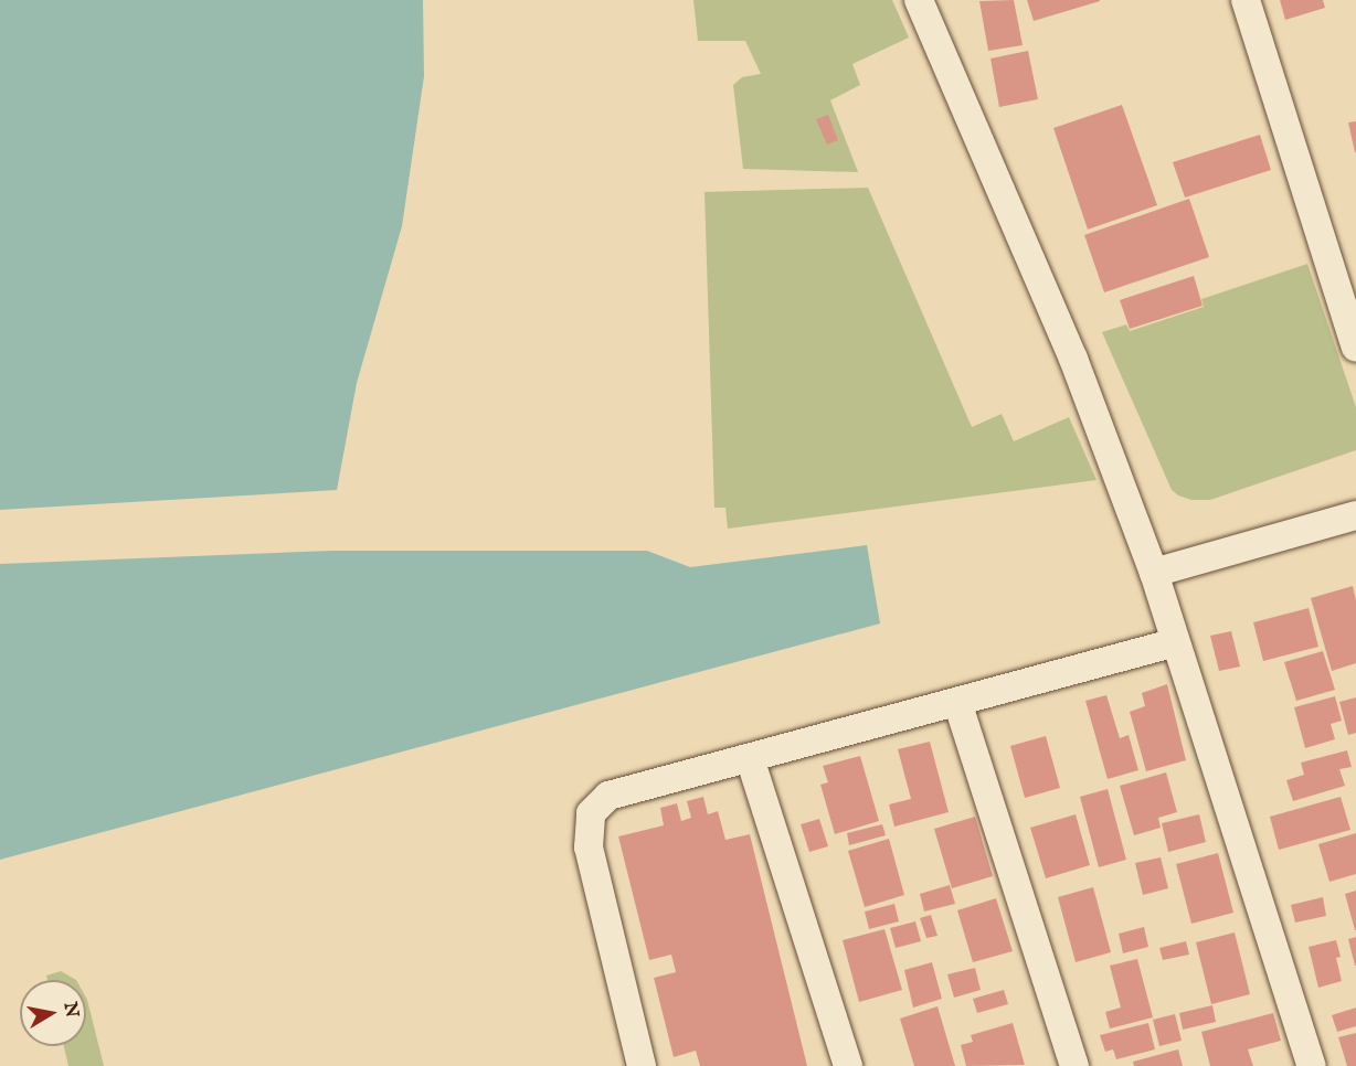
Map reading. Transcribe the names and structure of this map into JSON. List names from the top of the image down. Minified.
{"north":"right"}
